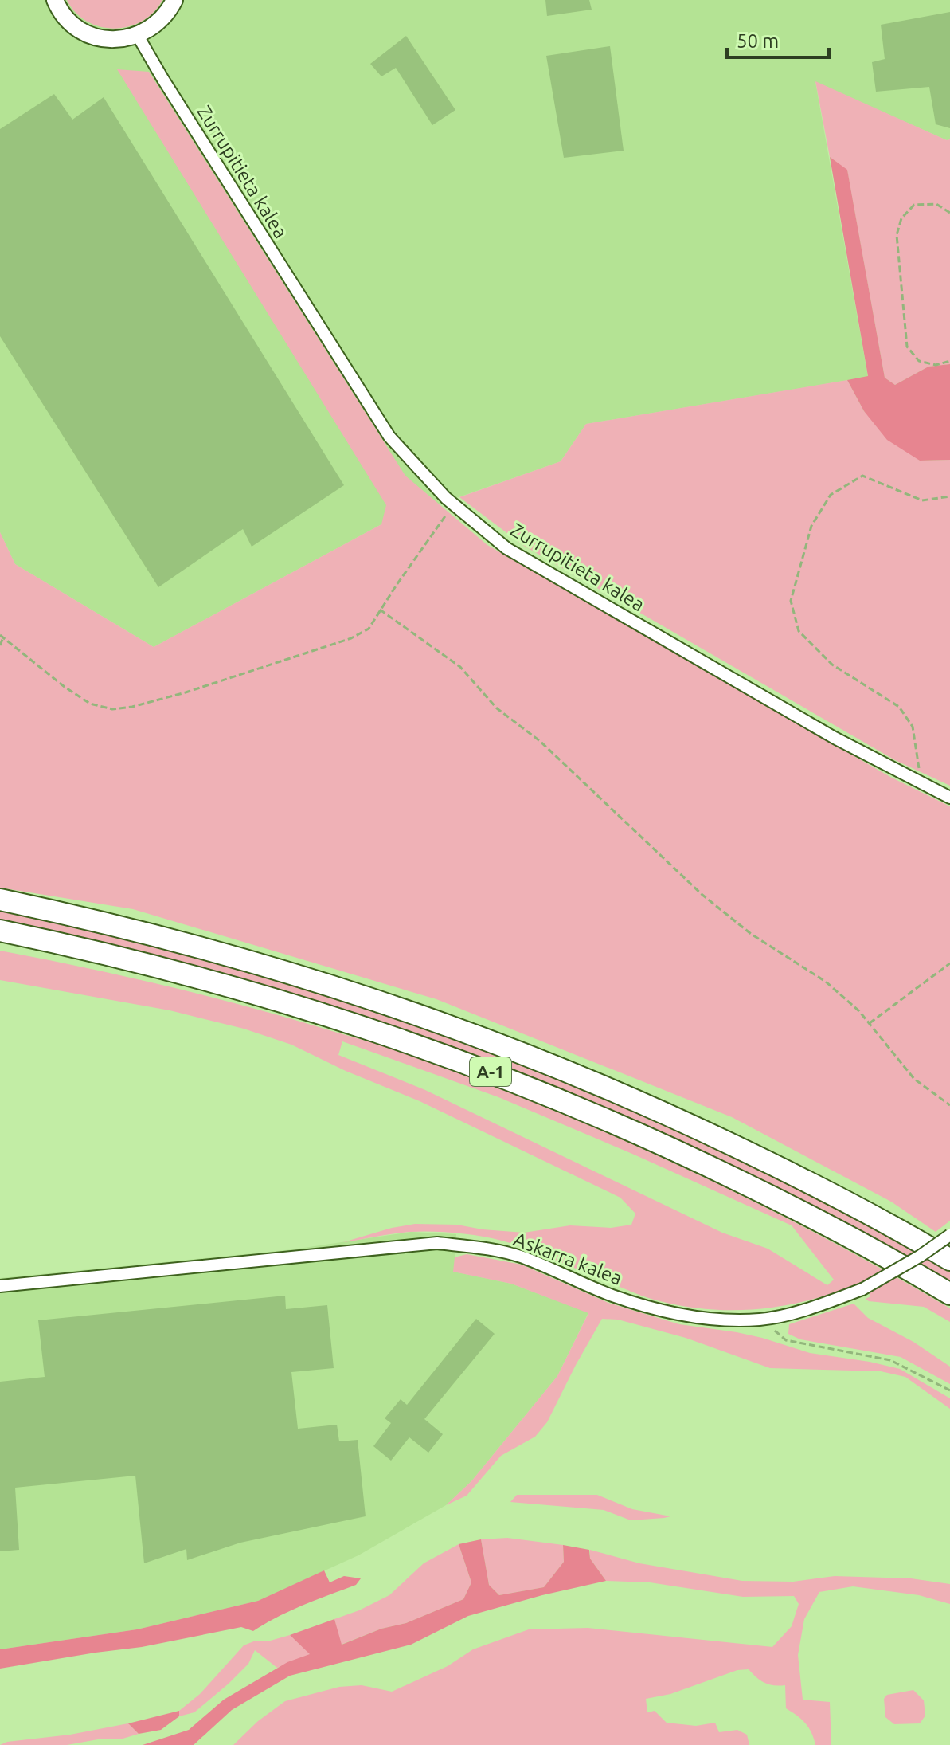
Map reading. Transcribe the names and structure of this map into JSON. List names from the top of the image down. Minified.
{"streets":{"highway":["A-1"],"street":["Zurrupitieta kalea","Askarra kalea"]},"scale_bar":"50 m"}
